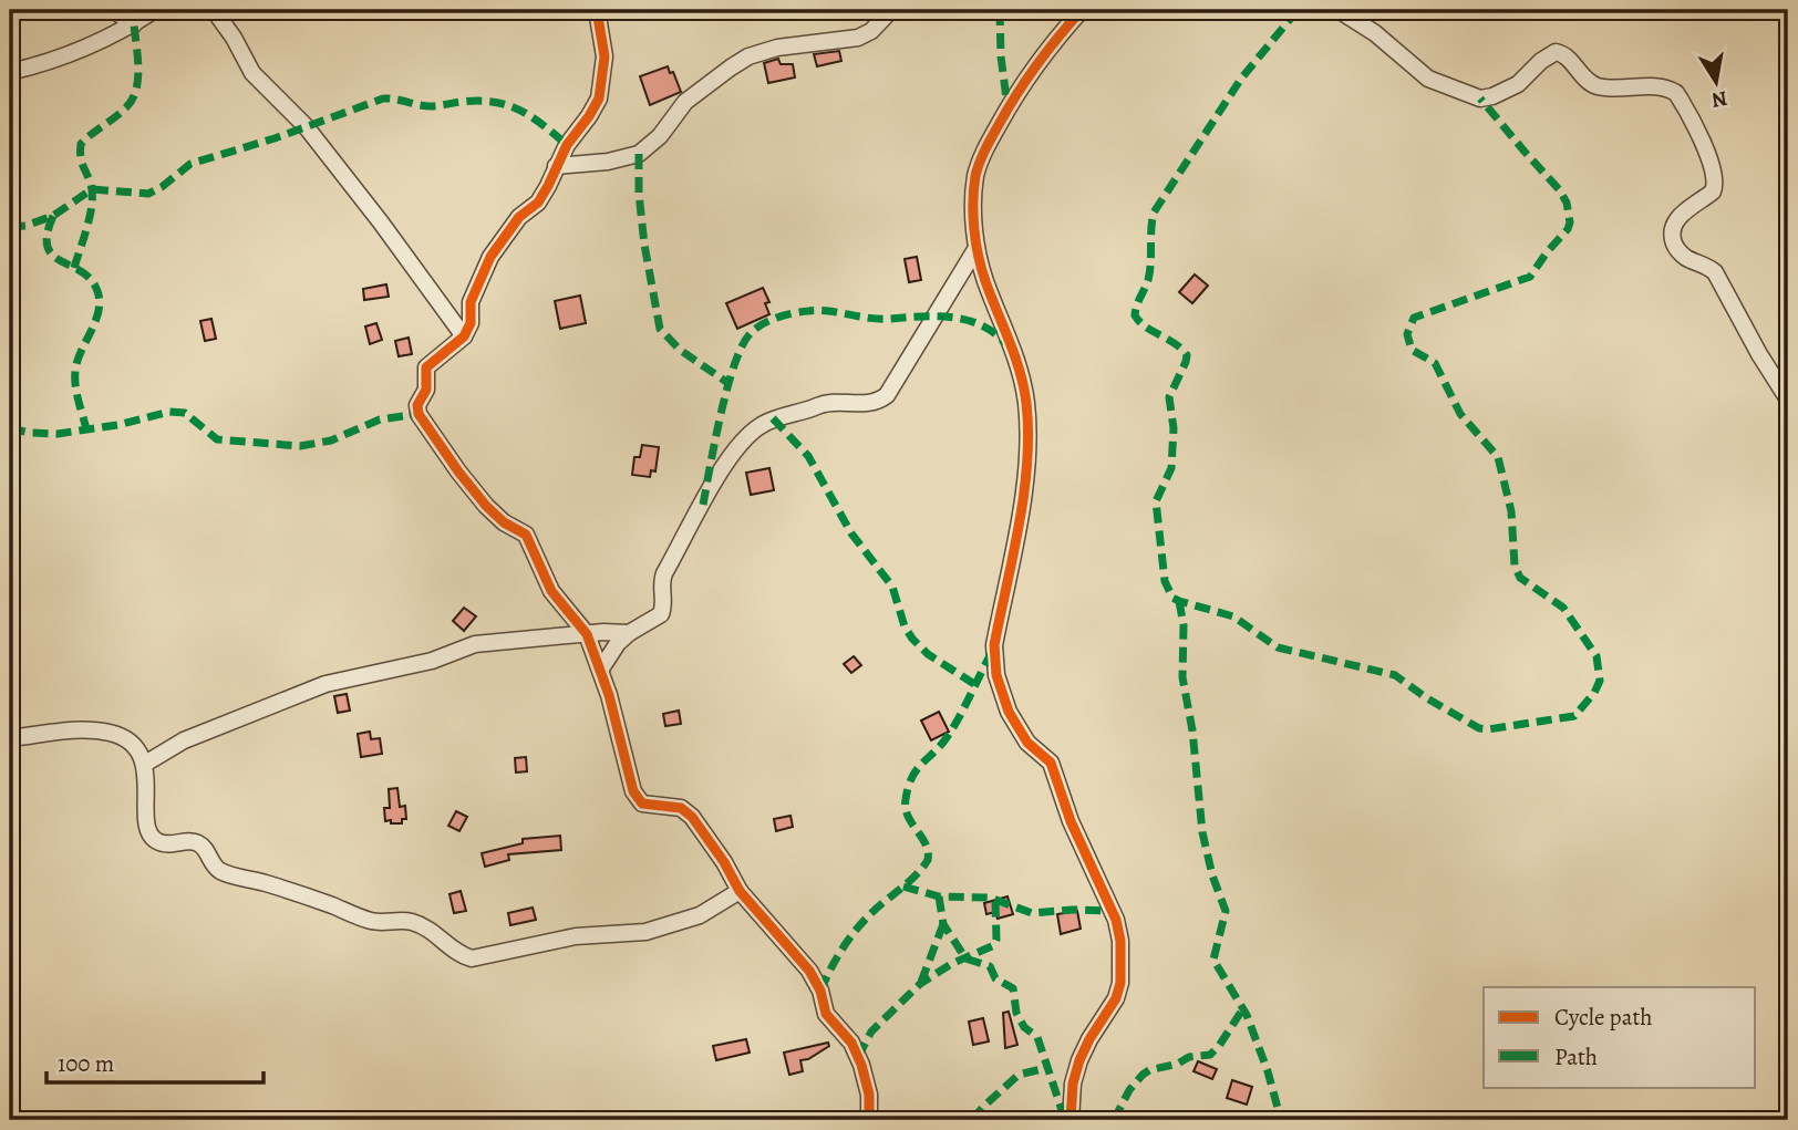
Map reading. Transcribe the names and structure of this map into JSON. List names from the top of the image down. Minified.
{"legend":["Cycle path","Path"],"scale_bar":"100 m","north":"bottom"}
